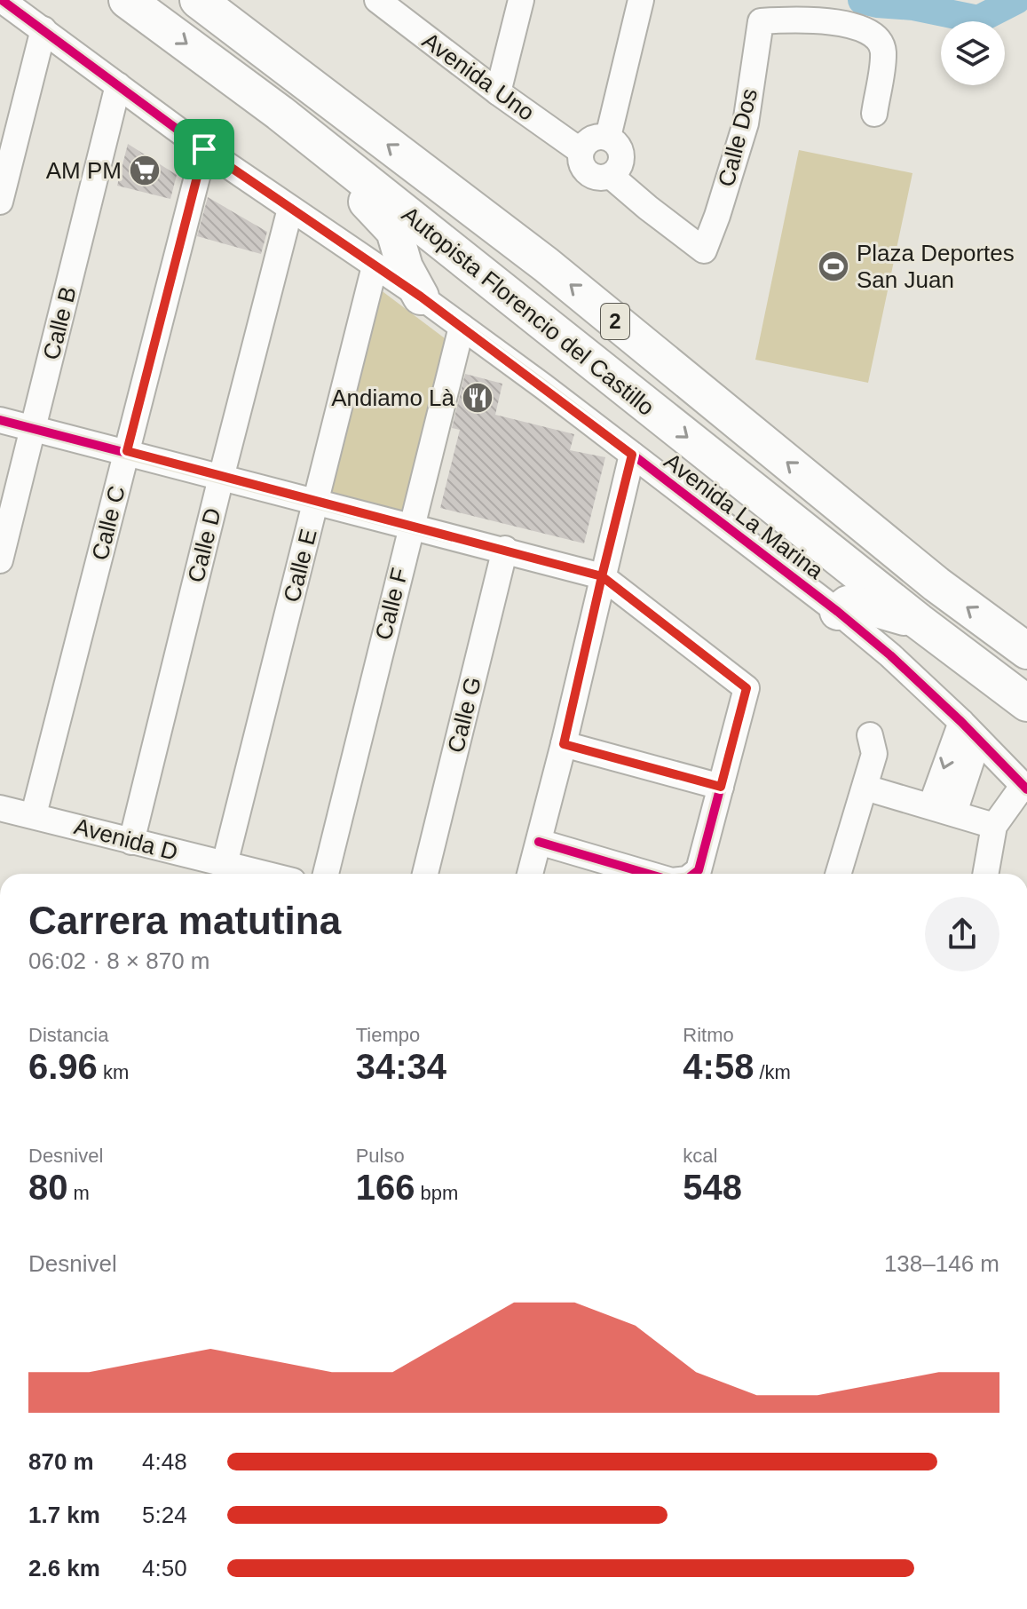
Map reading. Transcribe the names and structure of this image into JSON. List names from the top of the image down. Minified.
{"streets":{"highway":["Autopista Florencio del Castillo","2"],"street":["Avenida Uno","Calle Dos","Calle B","Avenida La Marina","Calle C","Calle D","Calle E","Calle F","Calle G","Avenida D"]},"crossings":[["Avenida Uno","Calle Dos"],["Calle B","Avenida La Marina"],["Avenida La Marina","Calle C"],["Avenida La Marina","Calle D"],["Avenida La Marina","Calle E"],["Avenida La Marina","Calle F"],["Calle C","Avenida D"],["Calle D","Avenida D"],["Calle E","Avenida D"]],"places":{"supermarket":["AM PM"],"sports":["Plaza Deportes San Juan"],"restaurant":["Andiamo Là"]},"page":{"heading":["Carrera matutina","06:02 · 8 × 870 m"],"stats":[["Distancia","6.96 km"],["Tiempo","34:34"],["Ritmo","4:58 /km"],["Desnivel","80 m"],["Pulso","166 bpm"],["kcal","548"]],"chart":["Desnivel","138–146 m"],"list":[{"name":"870 m","note":"4:48"},{"name":"1.7 km","note":"5:24"},{"name":"2.6 km","note":"4:50"}]}}
